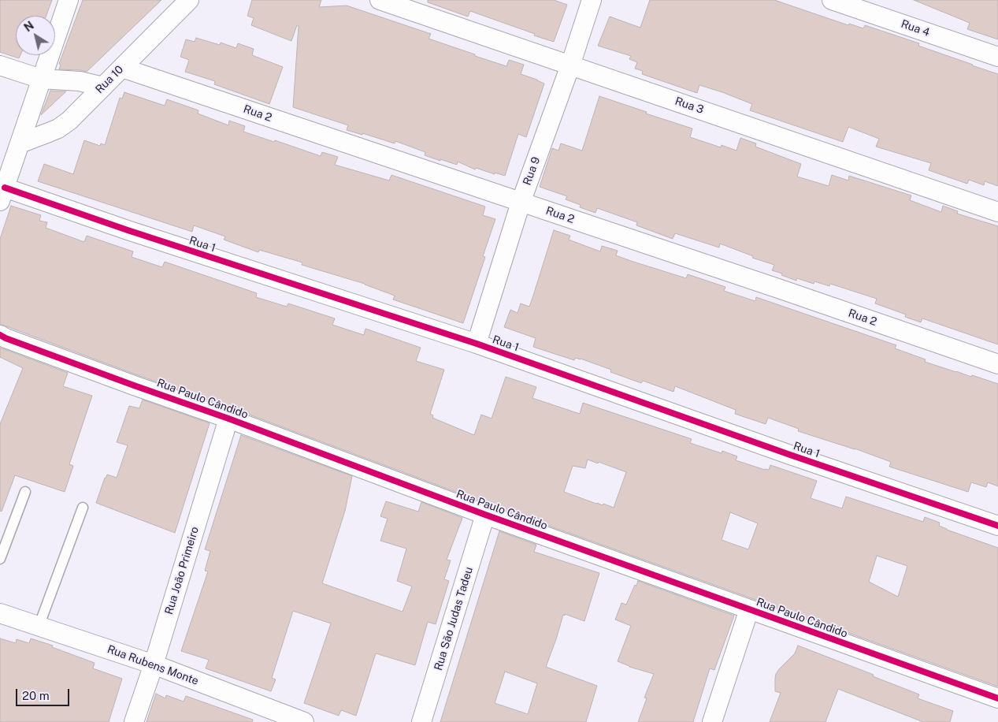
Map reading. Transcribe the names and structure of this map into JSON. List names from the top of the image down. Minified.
{"streets":{"street":["Rua 4","Rua 10","Rua 3","Rua 2","Rua 9","Rua 1","Rua Paulo Cândido","Rua João Primeiro","Rua São Judas Tadeu","Rua Rubens Monte"]},"crossings":[["Rua 10","Rua 2"],["Rua 3","Rua 9"],["Rua 2","Rua 9"],["Rua 9","Rua 1"],["Rua Paulo Cândido","Rua João Primeiro"],["Rua Paulo Cândido","Rua São Judas Tadeu"],["Rua João Primeiro","Rua Rubens Monte"]],"scale_bar":"20 m","north":"top left"}
